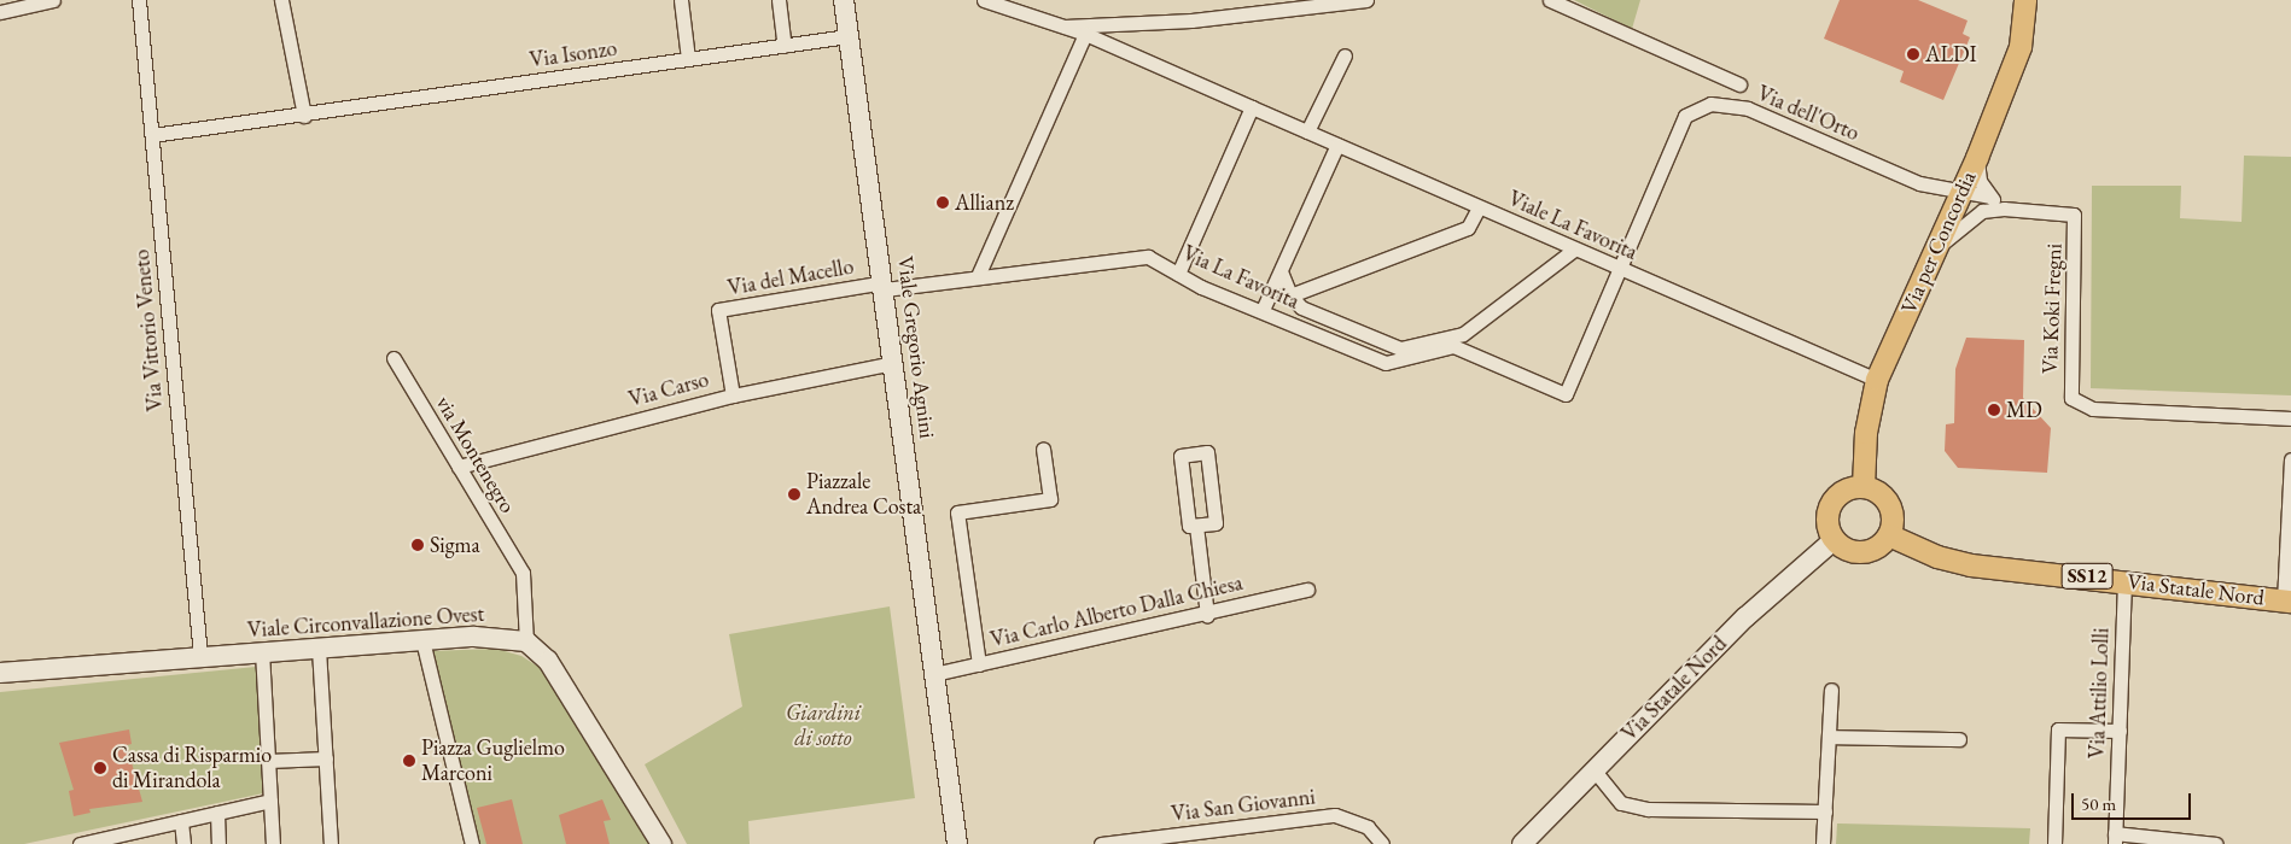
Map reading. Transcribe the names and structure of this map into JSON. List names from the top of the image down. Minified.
{"streets":{"main road":["Via per Concordia","Viale Gregorio Agnini","SS12","Via Statale Nord","Viale Circonvallazione Ovest"],"street":["Via Isonzo","Via dell'Orto","Viale La Favorita","Via del Macello","Via La Favorita","Via Koki Fregni","Via Vittorio Veneto","Via Carso","via Montenegro","Via Carlo Alberto Dalla Chiesa","Via Attilio Lolli","Via San Giovanni"]},"crossings":[["Via Isonzo","Via Vittorio Veneto"],["Via Isonzo","Viale Gregorio Agnini"],["Via dell'Orto","Viale La Favorita"],["Via dell'Orto","Via per Concordia"],["Via dell'Orto","Via La Favorita"],["Viale La Favorita","Via per Concordia"],["Via per Concordia","Via Statale Nord"],["Via del Macello","Via La Favorita"],["Via del Macello","Viale Gregorio Agnini"],["Via del Macello","Via Carso"],["Via La Favorita","Viale Gregorio Agnini"],["Via Vittorio Veneto","Viale Circonvallazione Ovest"],["Viale Gregorio Agnini","Via Carso"],["Viale Gregorio Agnini","Via Carlo Alberto Dalla Chiesa"],["Via Carso","via Montenegro"],["via Montenegro","Viale Circonvallazione Ovest"],["Via Statale Nord","Via Attilio Lolli"]],"parks":["Giardini di sotto"],"places":["ALDI","Allianz","MD","Piazzale Andrea Costa","Sigma","Piazza Guglielmo Marconi","Cassa di Risparmio di Mirandola"],"scale_bar":"50 m"}
